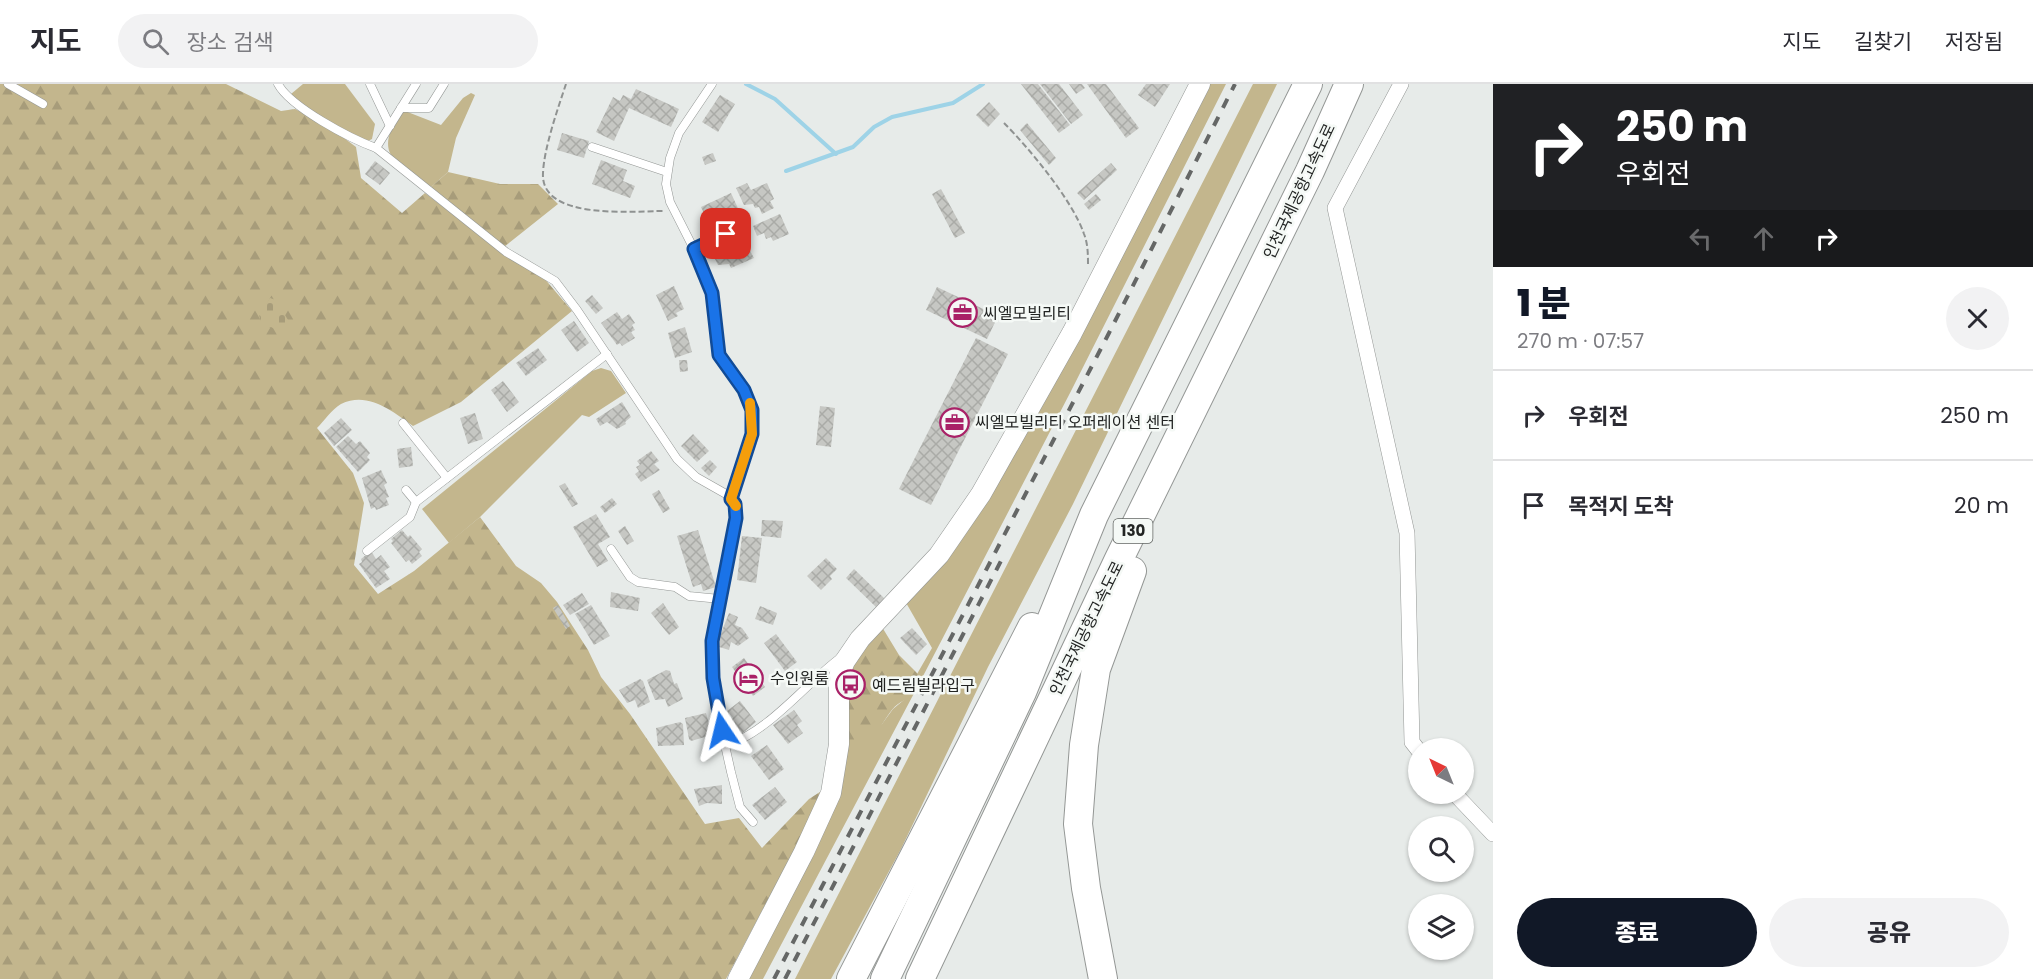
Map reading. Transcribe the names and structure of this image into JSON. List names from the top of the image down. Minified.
{"streets":{"highway":["인천국제공항고속도로","130"]},"places":{"office":["씨엘모빌리티","씨엘모빌리티 오퍼레이션 센터"],"hotel":["수인원룸"],"bus stop":["예드림빌라입구"]},"north":"top left","page":{"header":"지도","search":"장소 검색","nav":["지도","길찾기","저장됨"],"turn":["250 m","우회전"],"heading":["1 분","270 m · 07:57"],"list":[{"name":"우회전","value":"250 m"},{"name":"목적지 도착","value":"20 m"}],"buttons":["종료","공유"]}}
